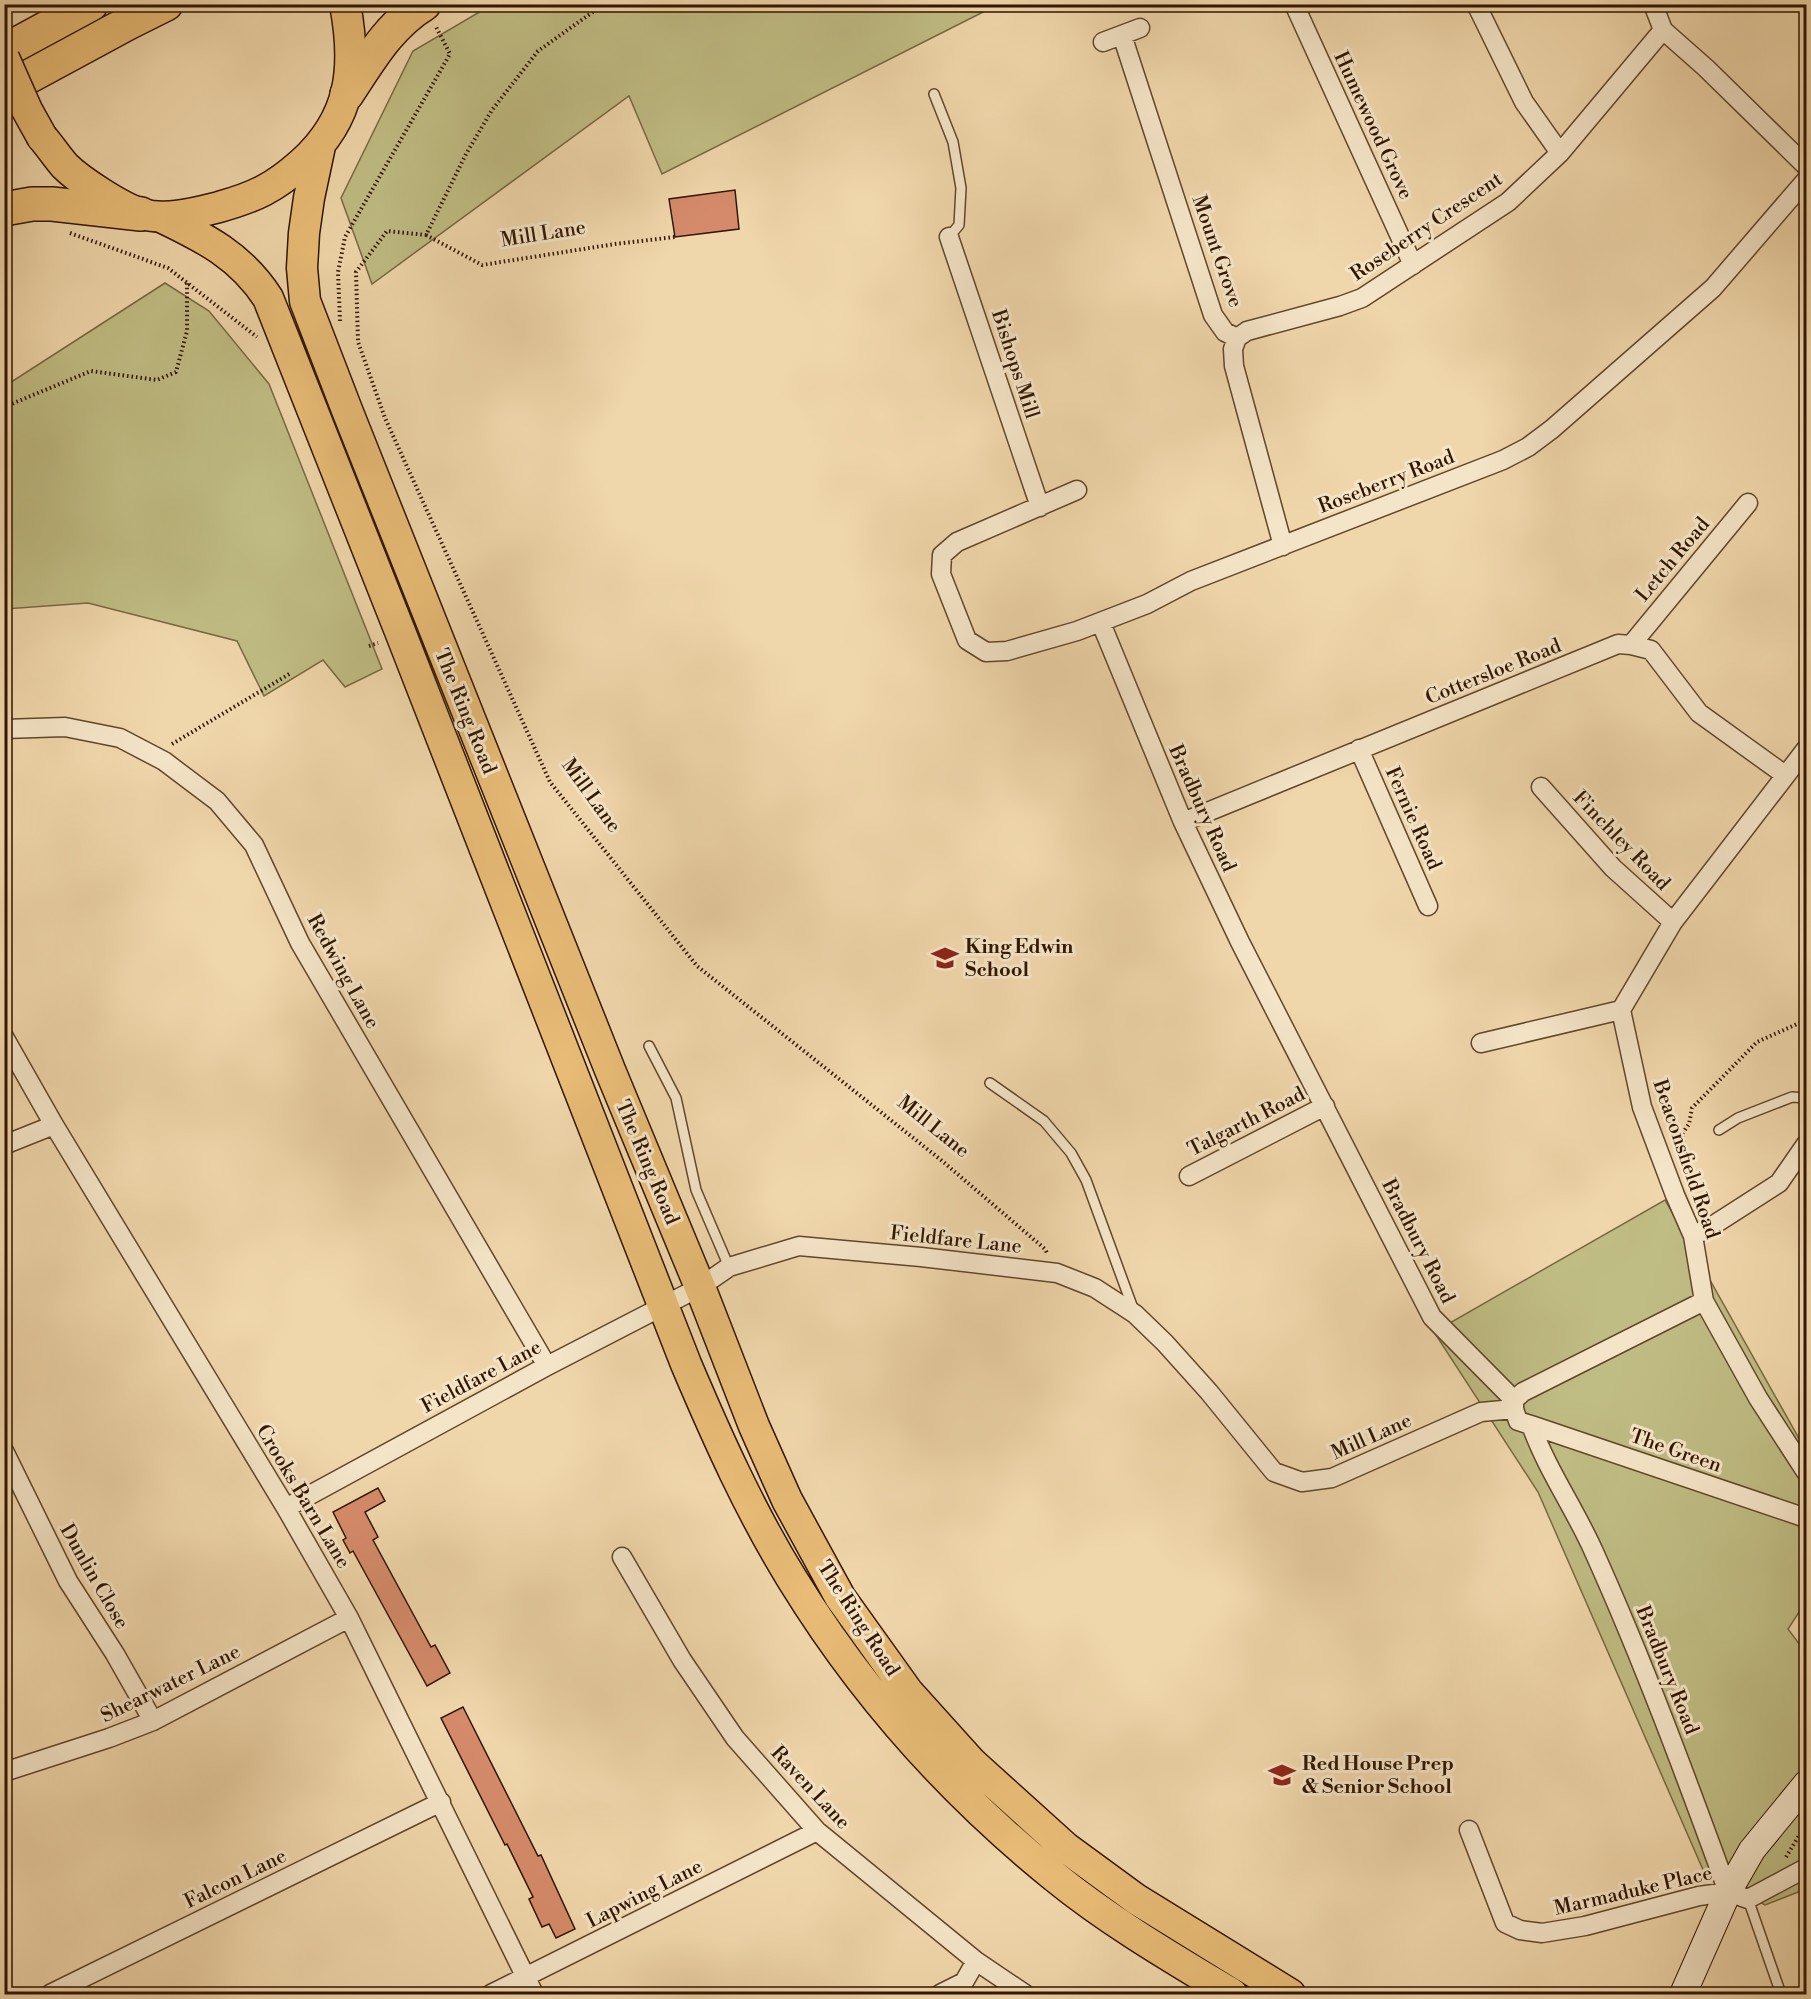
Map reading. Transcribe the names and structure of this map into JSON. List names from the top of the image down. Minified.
{"streets":{"main road":["The Ring Road"],"street":["Humewood Grove","Roseberry Crescent","Mill Lane","Mount Grove","Bishops Mill","Roseberry Road","Letch Road","Cottersloe Road","Bradbury Road","Fernie Road","Finchley Road","Redwing Lane","Talgarth Road","Beaconsfield Road","Fieldfare Lane","The Green","Crooks Barn Lane","Dunlin Close","Shearwater Lane","Raven Lane","Falcon Lane","Marmaduke Place","Lapwing Lane"]},"crossings":[["Humewood Grove","Roseberry Crescent"],["Roseberry Crescent","Mount Grove"],["Mill Lane","Bradbury Road"],["Mill Lane","Beaconsfield Road"],["Mill Lane","Fieldfare Lane"],["Bishops Mill","Roseberry Road"],["Roseberry Road","Bradbury Road"],["Letch Road","Cottersloe Road"],["Cottersloe Road","Bradbury Road"],["Cottersloe Road","Fernie Road"],["The Ring Road","Fieldfare Lane"],["Bradbury Road","Talgarth Road"],["Bradbury Road","The Green"],["Bradbury Road","Marmaduke Place"],["Redwing Lane","Fieldfare Lane"],["Fieldfare Lane","Crooks Barn Lane"],["Crooks Barn Lane","Shearwater Lane"],["Crooks Barn Lane","Falcon Lane"],["Crooks Barn Lane","Lapwing Lane"],["Dunlin Close","Shearwater Lane"],["Raven Lane","Lapwing Lane"]],"places":{"school or university":["King Edwin School","Red House Prep & Senior School"]}}
